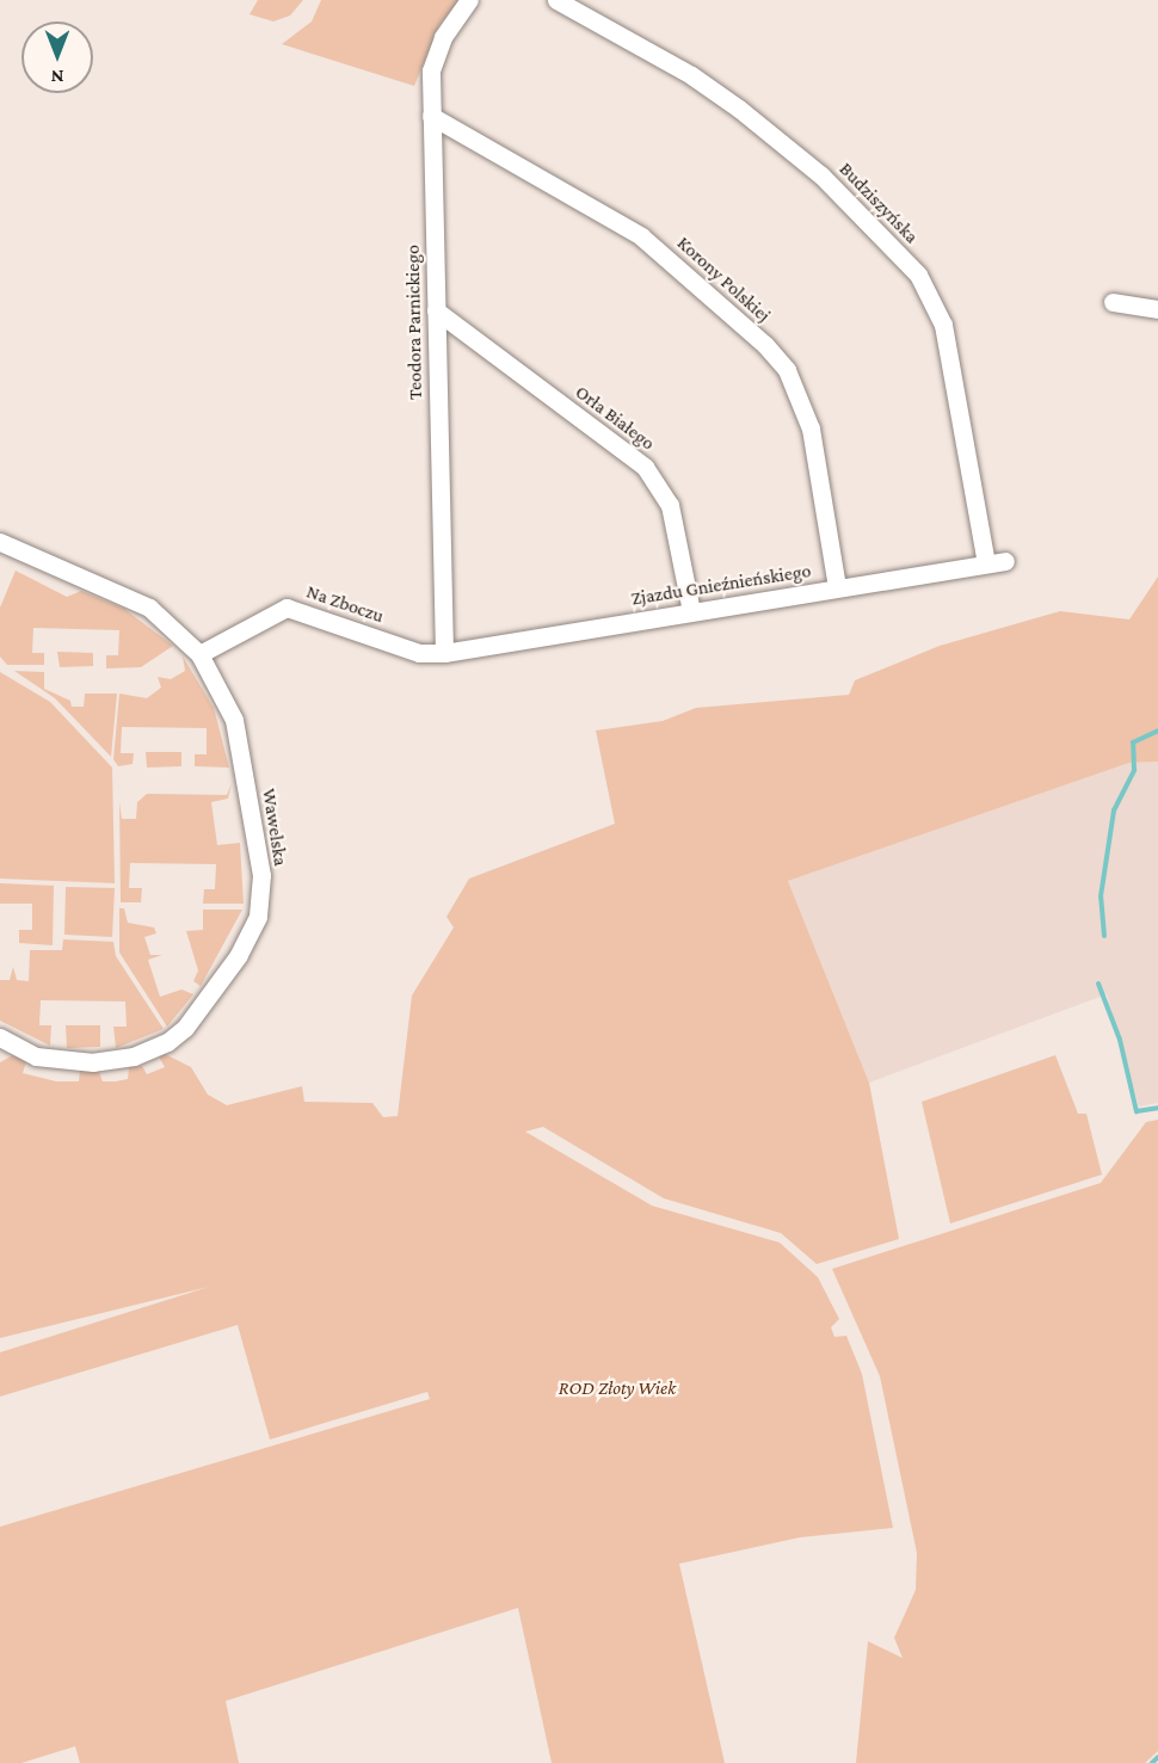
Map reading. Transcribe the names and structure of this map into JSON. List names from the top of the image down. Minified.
{"streets":{"street":["Budziszyńska","Korony Polskiej","Teodora Parnickiego","Orła Białego","Zjazdu Gnieźnieńskiego","Na Zboczu","Wawelska"]},"crossings":[["Budziszyńska","Zjazdu Gnieźnieńskiego"],["Korony Polskiej","Teodora Parnickiego"],["Korony Polskiej","Zjazdu Gnieźnieńskiego"],["Teodora Parnickiego","Orła Białego"],["Teodora Parnickiego","Zjazdu Gnieźnieńskiego"],["Teodora Parnickiego","Na Zboczu"],["Orła Białego","Zjazdu Gnieźnieńskiego"],["Zjazdu Gnieźnieńskiego","Na Zboczu"],["Na Zboczu","Wawelska"]],"parks":["ROD Złoty Wiek"],"north":"bottom"}
